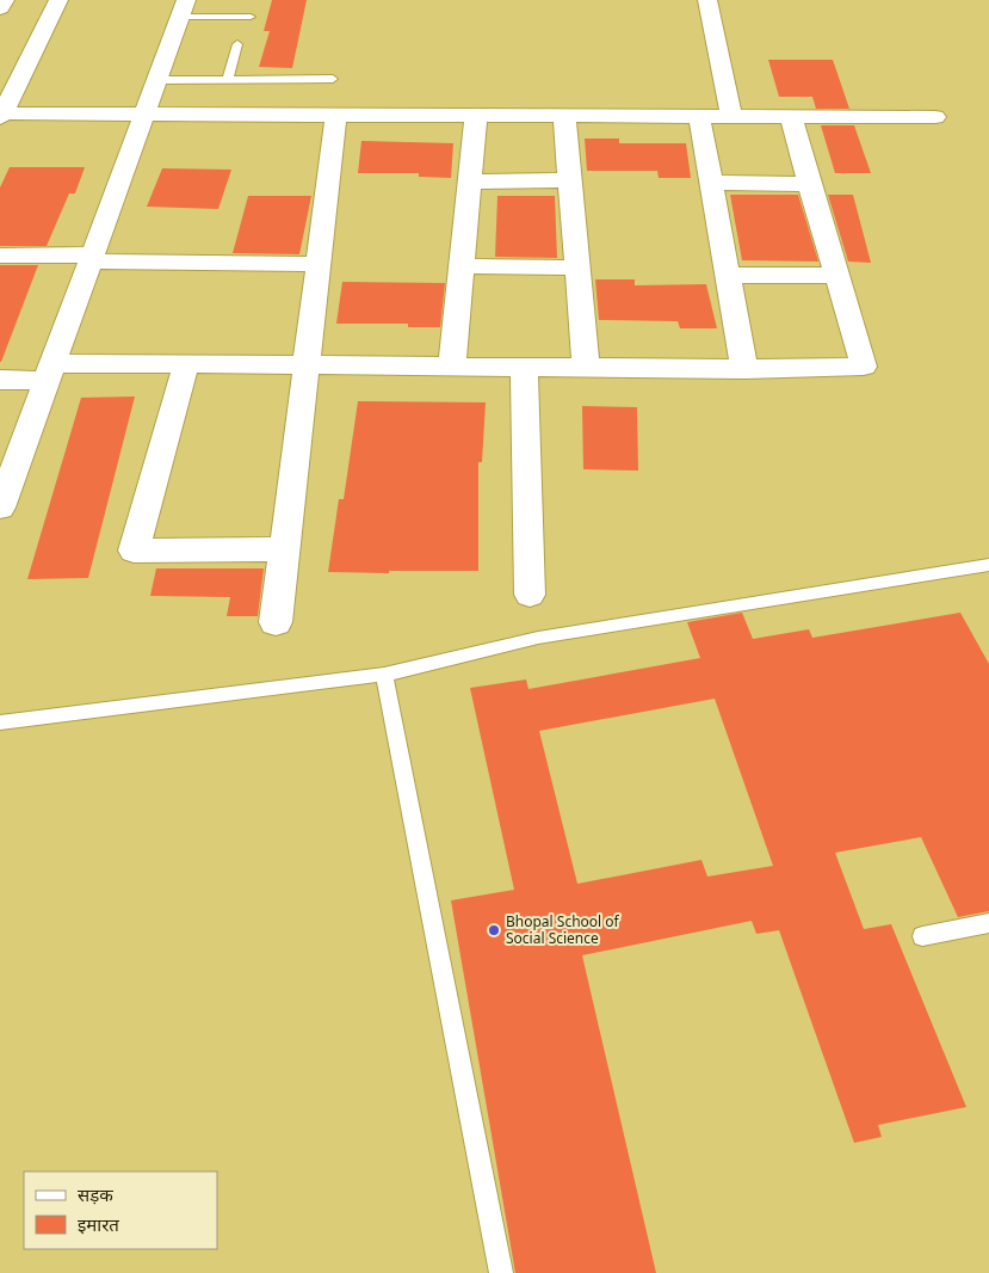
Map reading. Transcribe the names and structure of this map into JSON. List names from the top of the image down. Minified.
{"places":["Bhopal School of Social Science"],"legend":["सड़क","इमारत"]}
